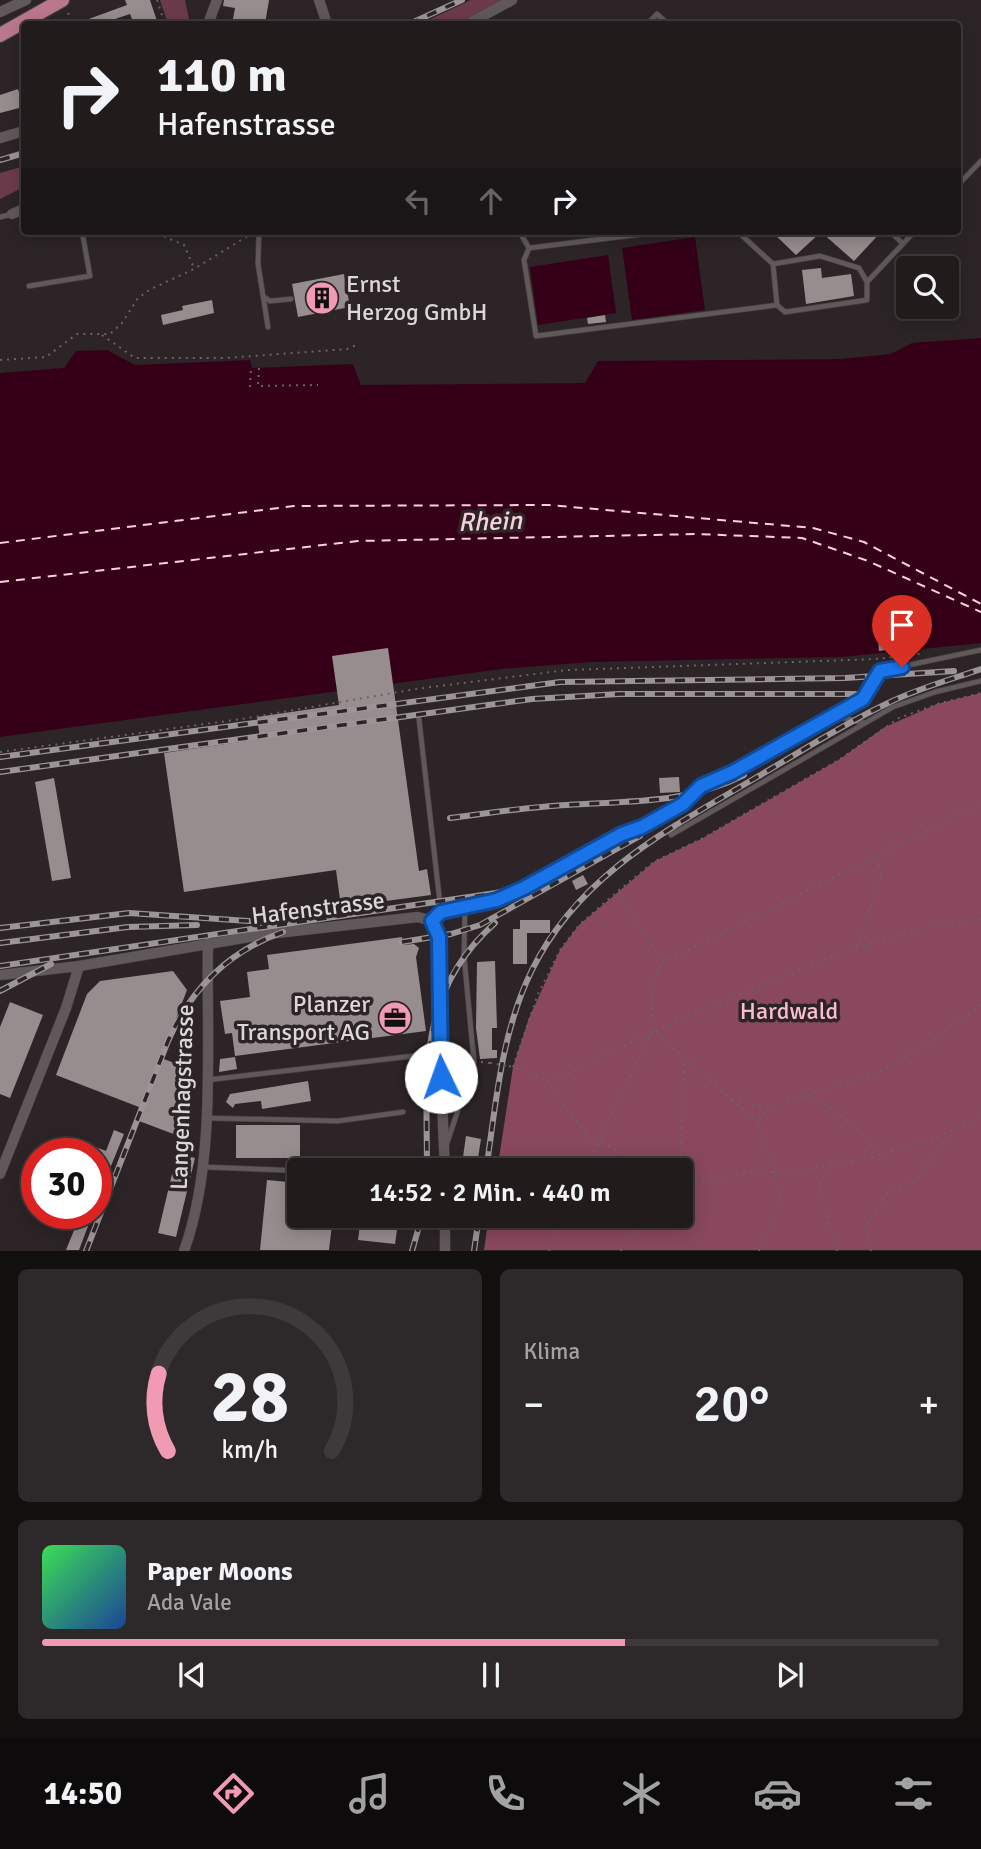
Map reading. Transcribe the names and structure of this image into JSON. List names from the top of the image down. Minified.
{"streets":{"street":["Hafenstrasse","Langenhagstrasse"]},"crossings":[["Hafenstrasse","Langenhagstrasse"]],"water":["Rhein"],"parks":["Hardwald"],"places":{"building":["Ernst Herzog GmbH"],"office":["Planzer Transport AG"]},"page":{"turn":["110 m","Hafenstrasse"],"limit":"30","trip":"14:52 · 2 Min. · 440 m","tile":"Klima","heat":["−","20°","+"],"song":["Paper Moons","Ada Vale"],"tabs":"14:50","gauge":["28","km/h"]}}
